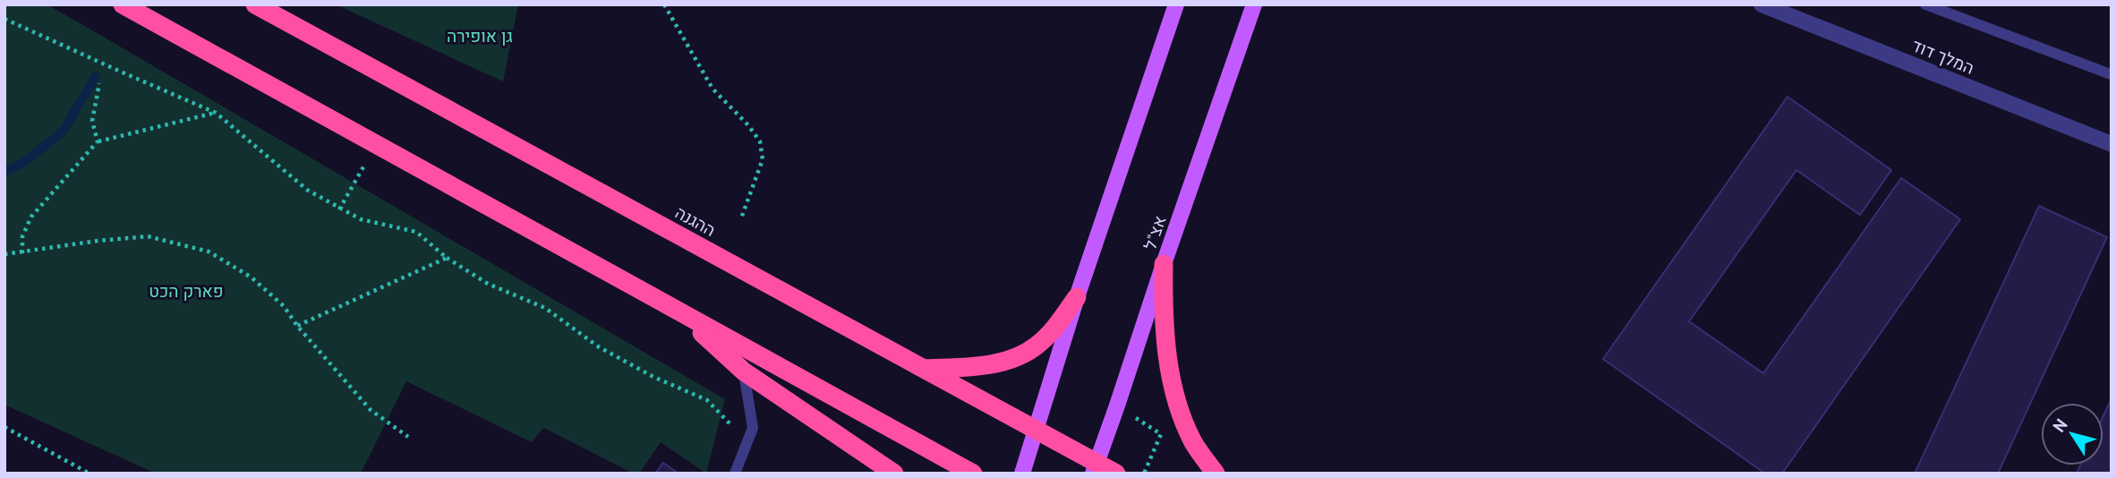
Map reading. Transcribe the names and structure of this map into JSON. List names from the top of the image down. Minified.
{"streets":{"highway":["ההגנה"],"main road":["אצ\"ל"],"street":["המלך דוד"]},"crossings":[["ההגנה","אצ\"ל"]],"parks":["גן אופירה","פארק הכט"],"north":"top left"}
